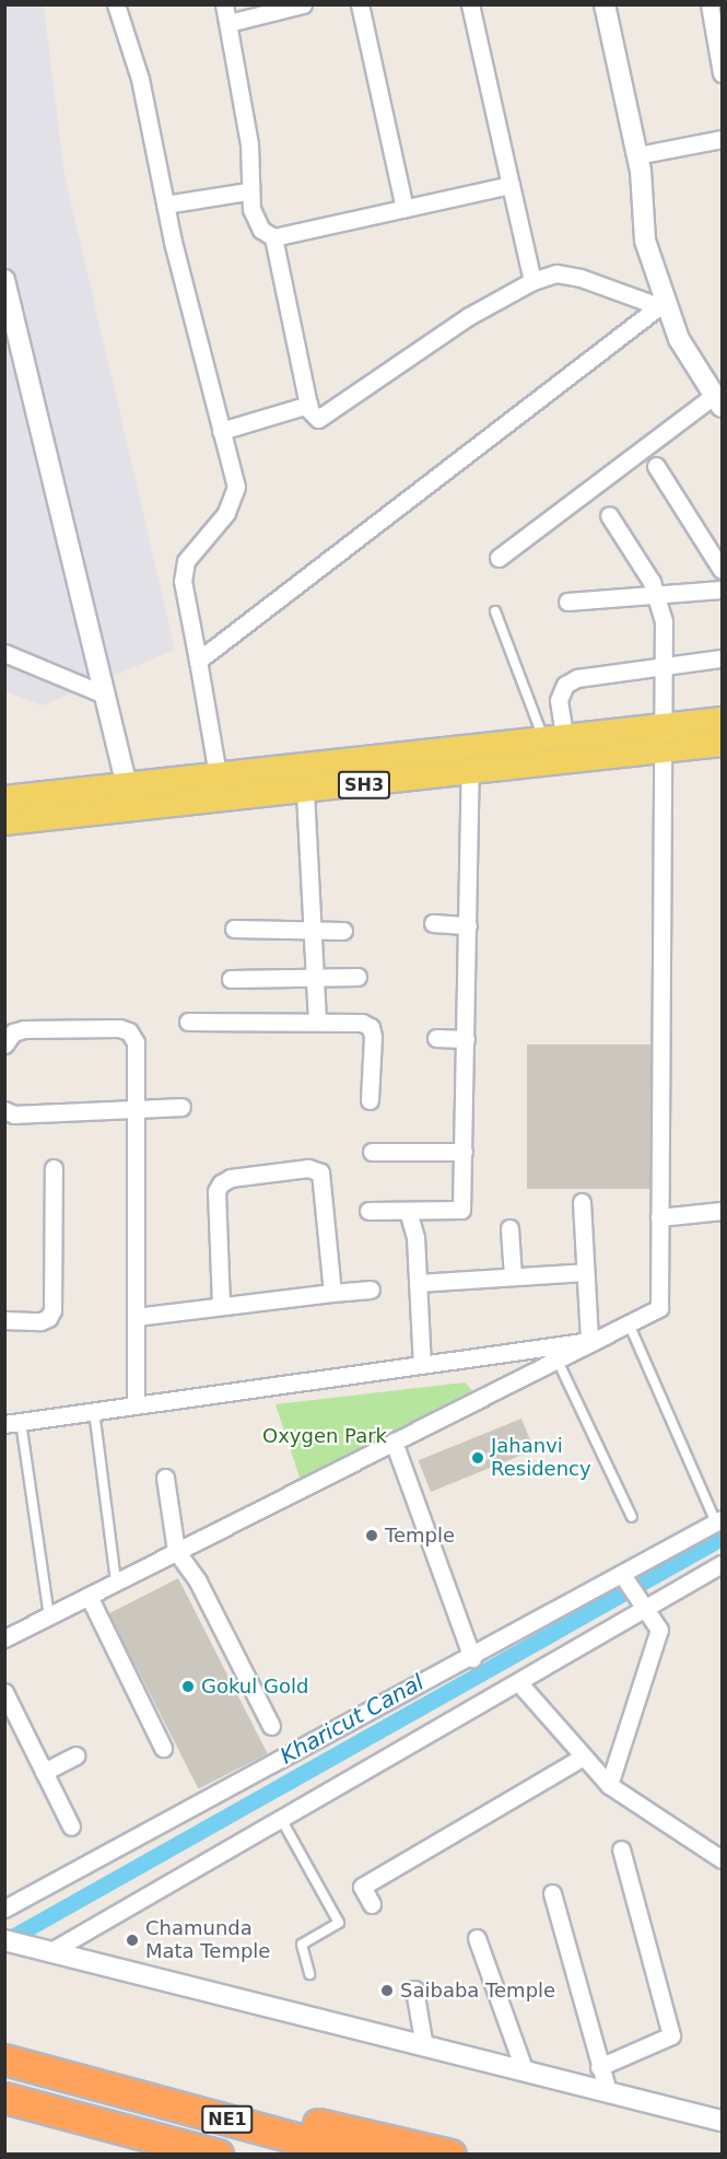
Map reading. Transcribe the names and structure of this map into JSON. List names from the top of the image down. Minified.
{"streets":{"highway":["NE1"],"main road":["SH3"]},"water":["Kharicut Canal"],"parks":["Oxygen Park"],"places":["Jahanvi Residency","Temple","Gokul Gold","Chamunda Mata Temple","Saibaba Temple"]}
